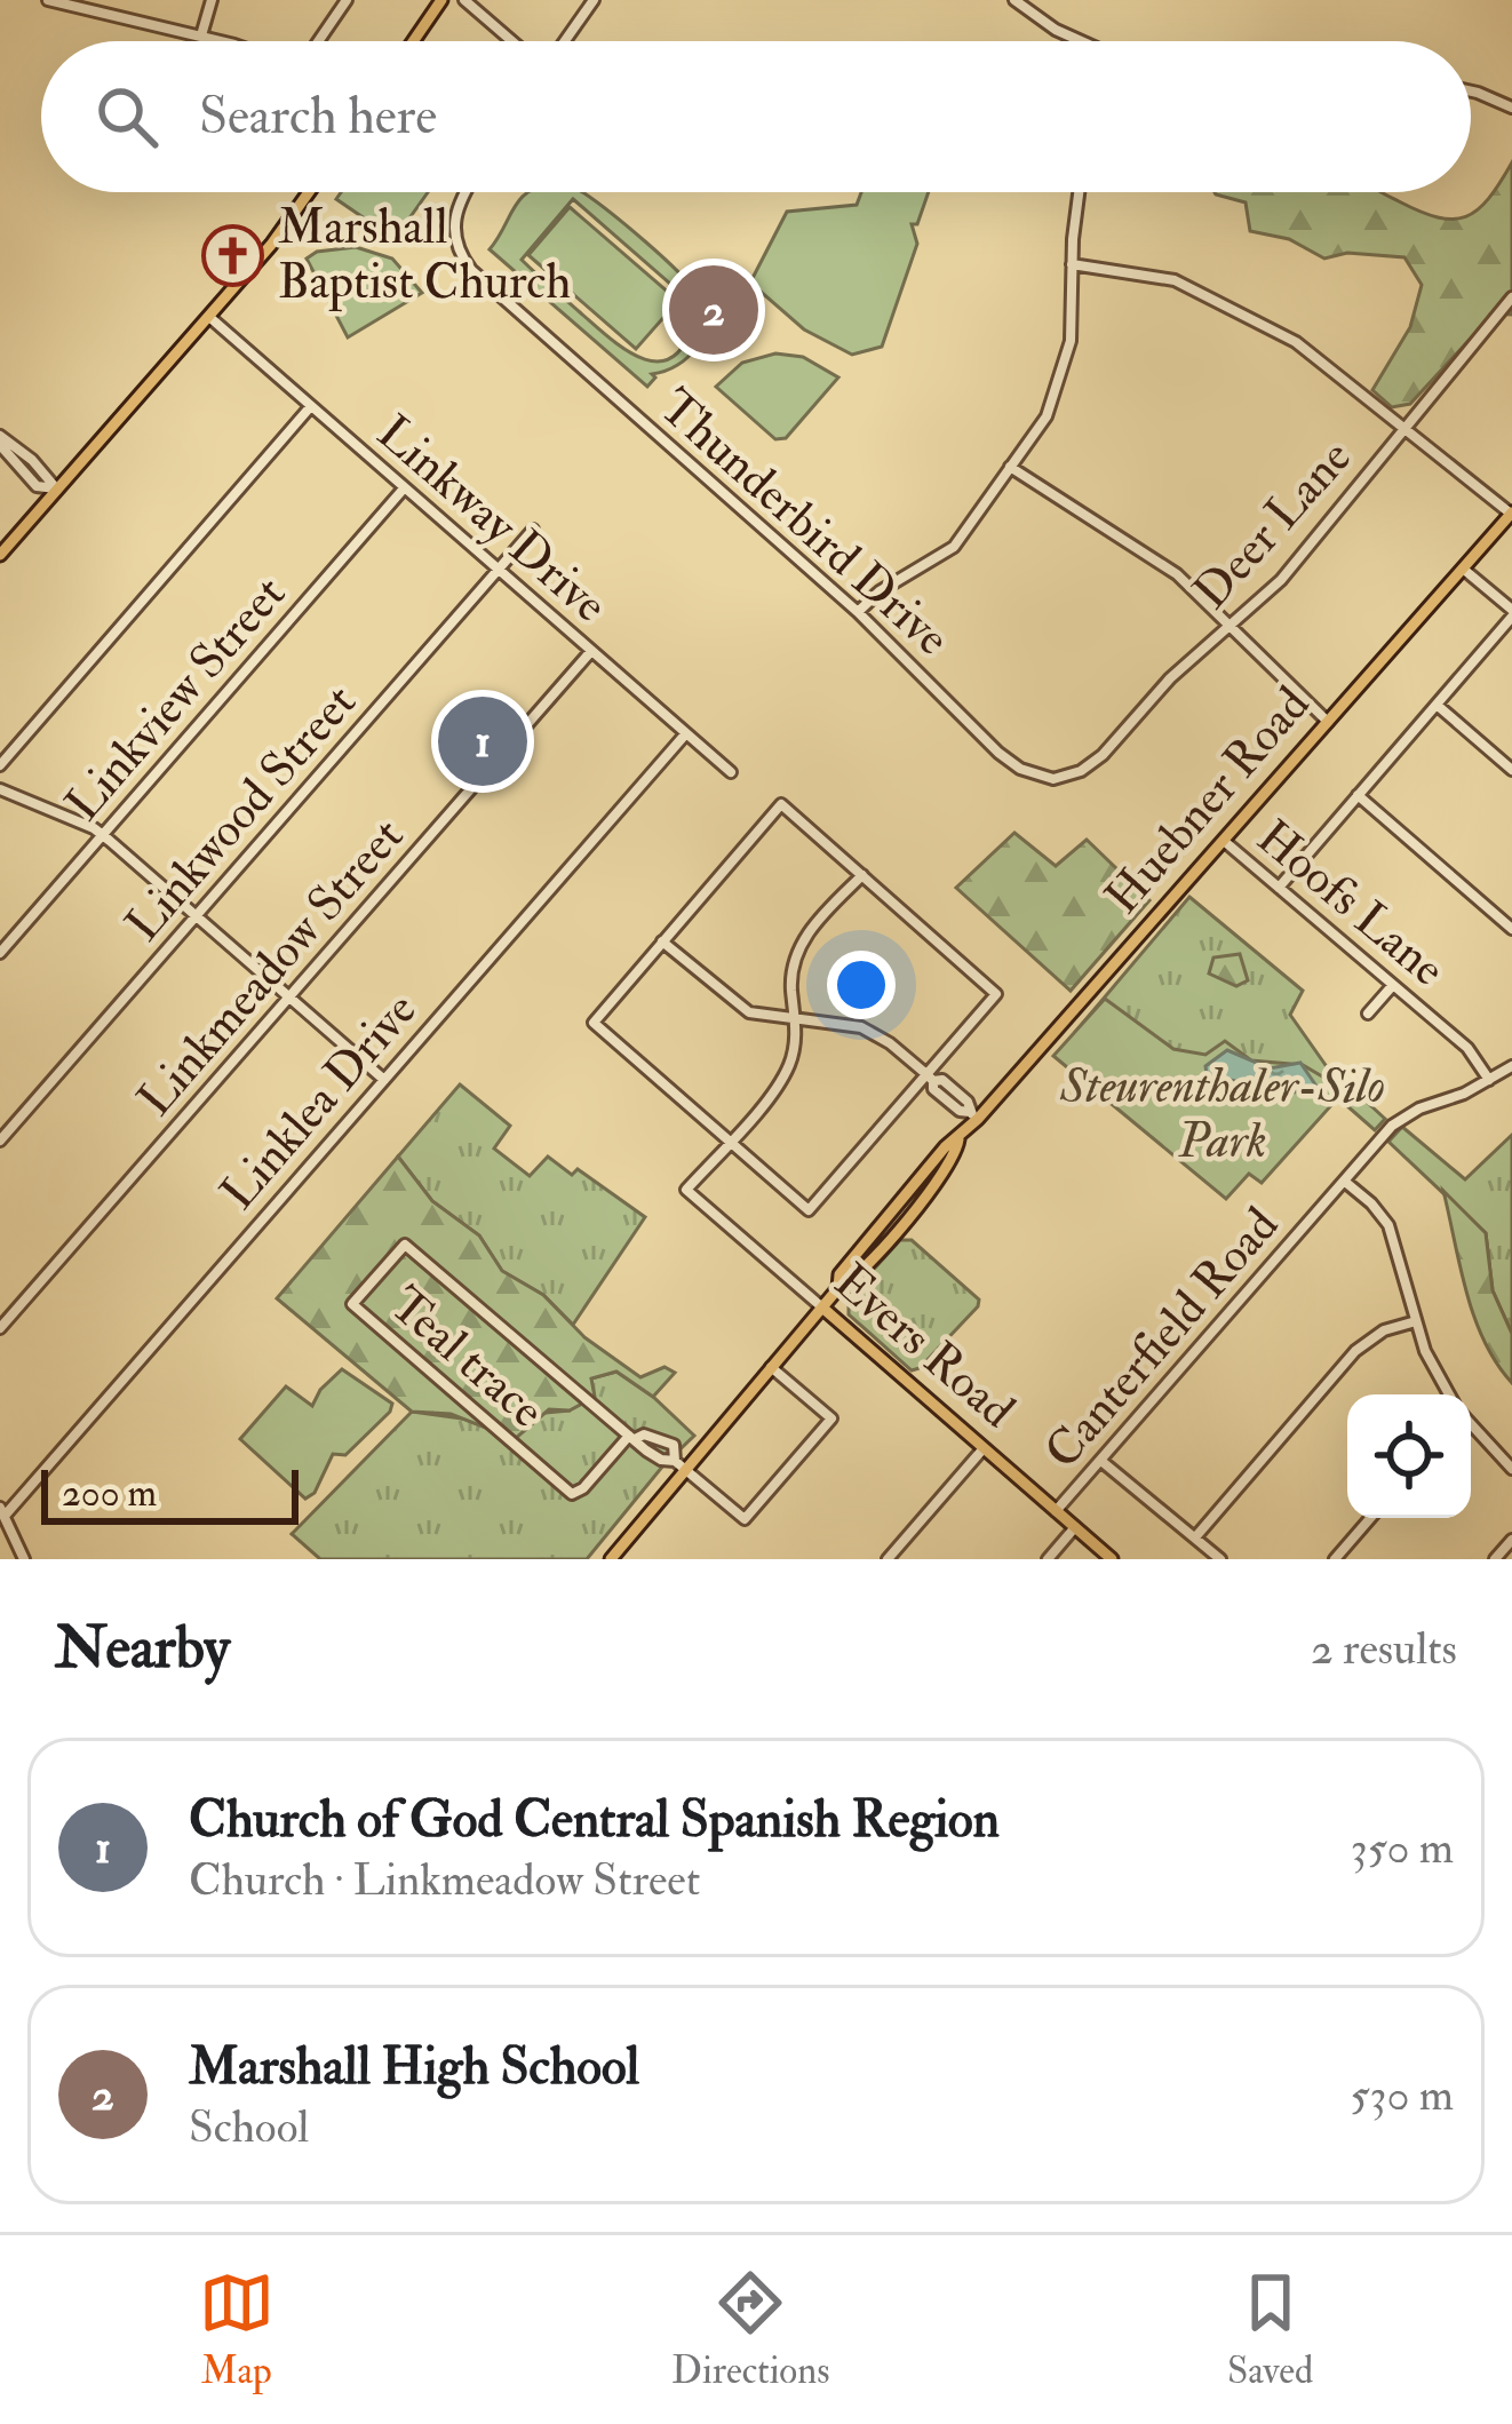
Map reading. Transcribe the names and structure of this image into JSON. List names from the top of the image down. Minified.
{"streets":{"main road":["Huebner Road","Evers Road"],"street":["Linkway Drive","Thunderbird Drive","Deer Lane","Linkview Street","Linkwood Street","Hoofs Lane","Linkmeadow Street","Linklea Drive","Canterfield Road","Teal trace"]},"crossings":[["Linkway Drive","Linkview Street"],["Linkway Drive","Linkwood Street"],["Linkway Drive","Linkmeadow Street"],["Linkway Drive","Linklea Drive"],["Thunderbird Drive","Deer Lane"],["Huebner Road","Hoofs Lane"],["Huebner Road","Evers Road"],["Huebner Road","Teal trace"],["Hoofs Lane","Canterfield Road"],["Canterfield Road","Evers Road"]],"parks":["Steurenthaler-Silo Park"],"places":{"church":["Marshall Baptist Church"]},"scale_bar":"200 m","page":{"search":"Search here","pins":["2","1"],"scale":"200 m","heading":["Nearby","2 results"],"list":[{"mark":"1","name":"Church of God Central Spanish Region","note":"Church · Linkmeadow Street","value":"350 m"},{"mark":"2","name":"Marshall High School","note":"School","value":"530 m"}],"nav":["Map","Directions","Saved"]}}
